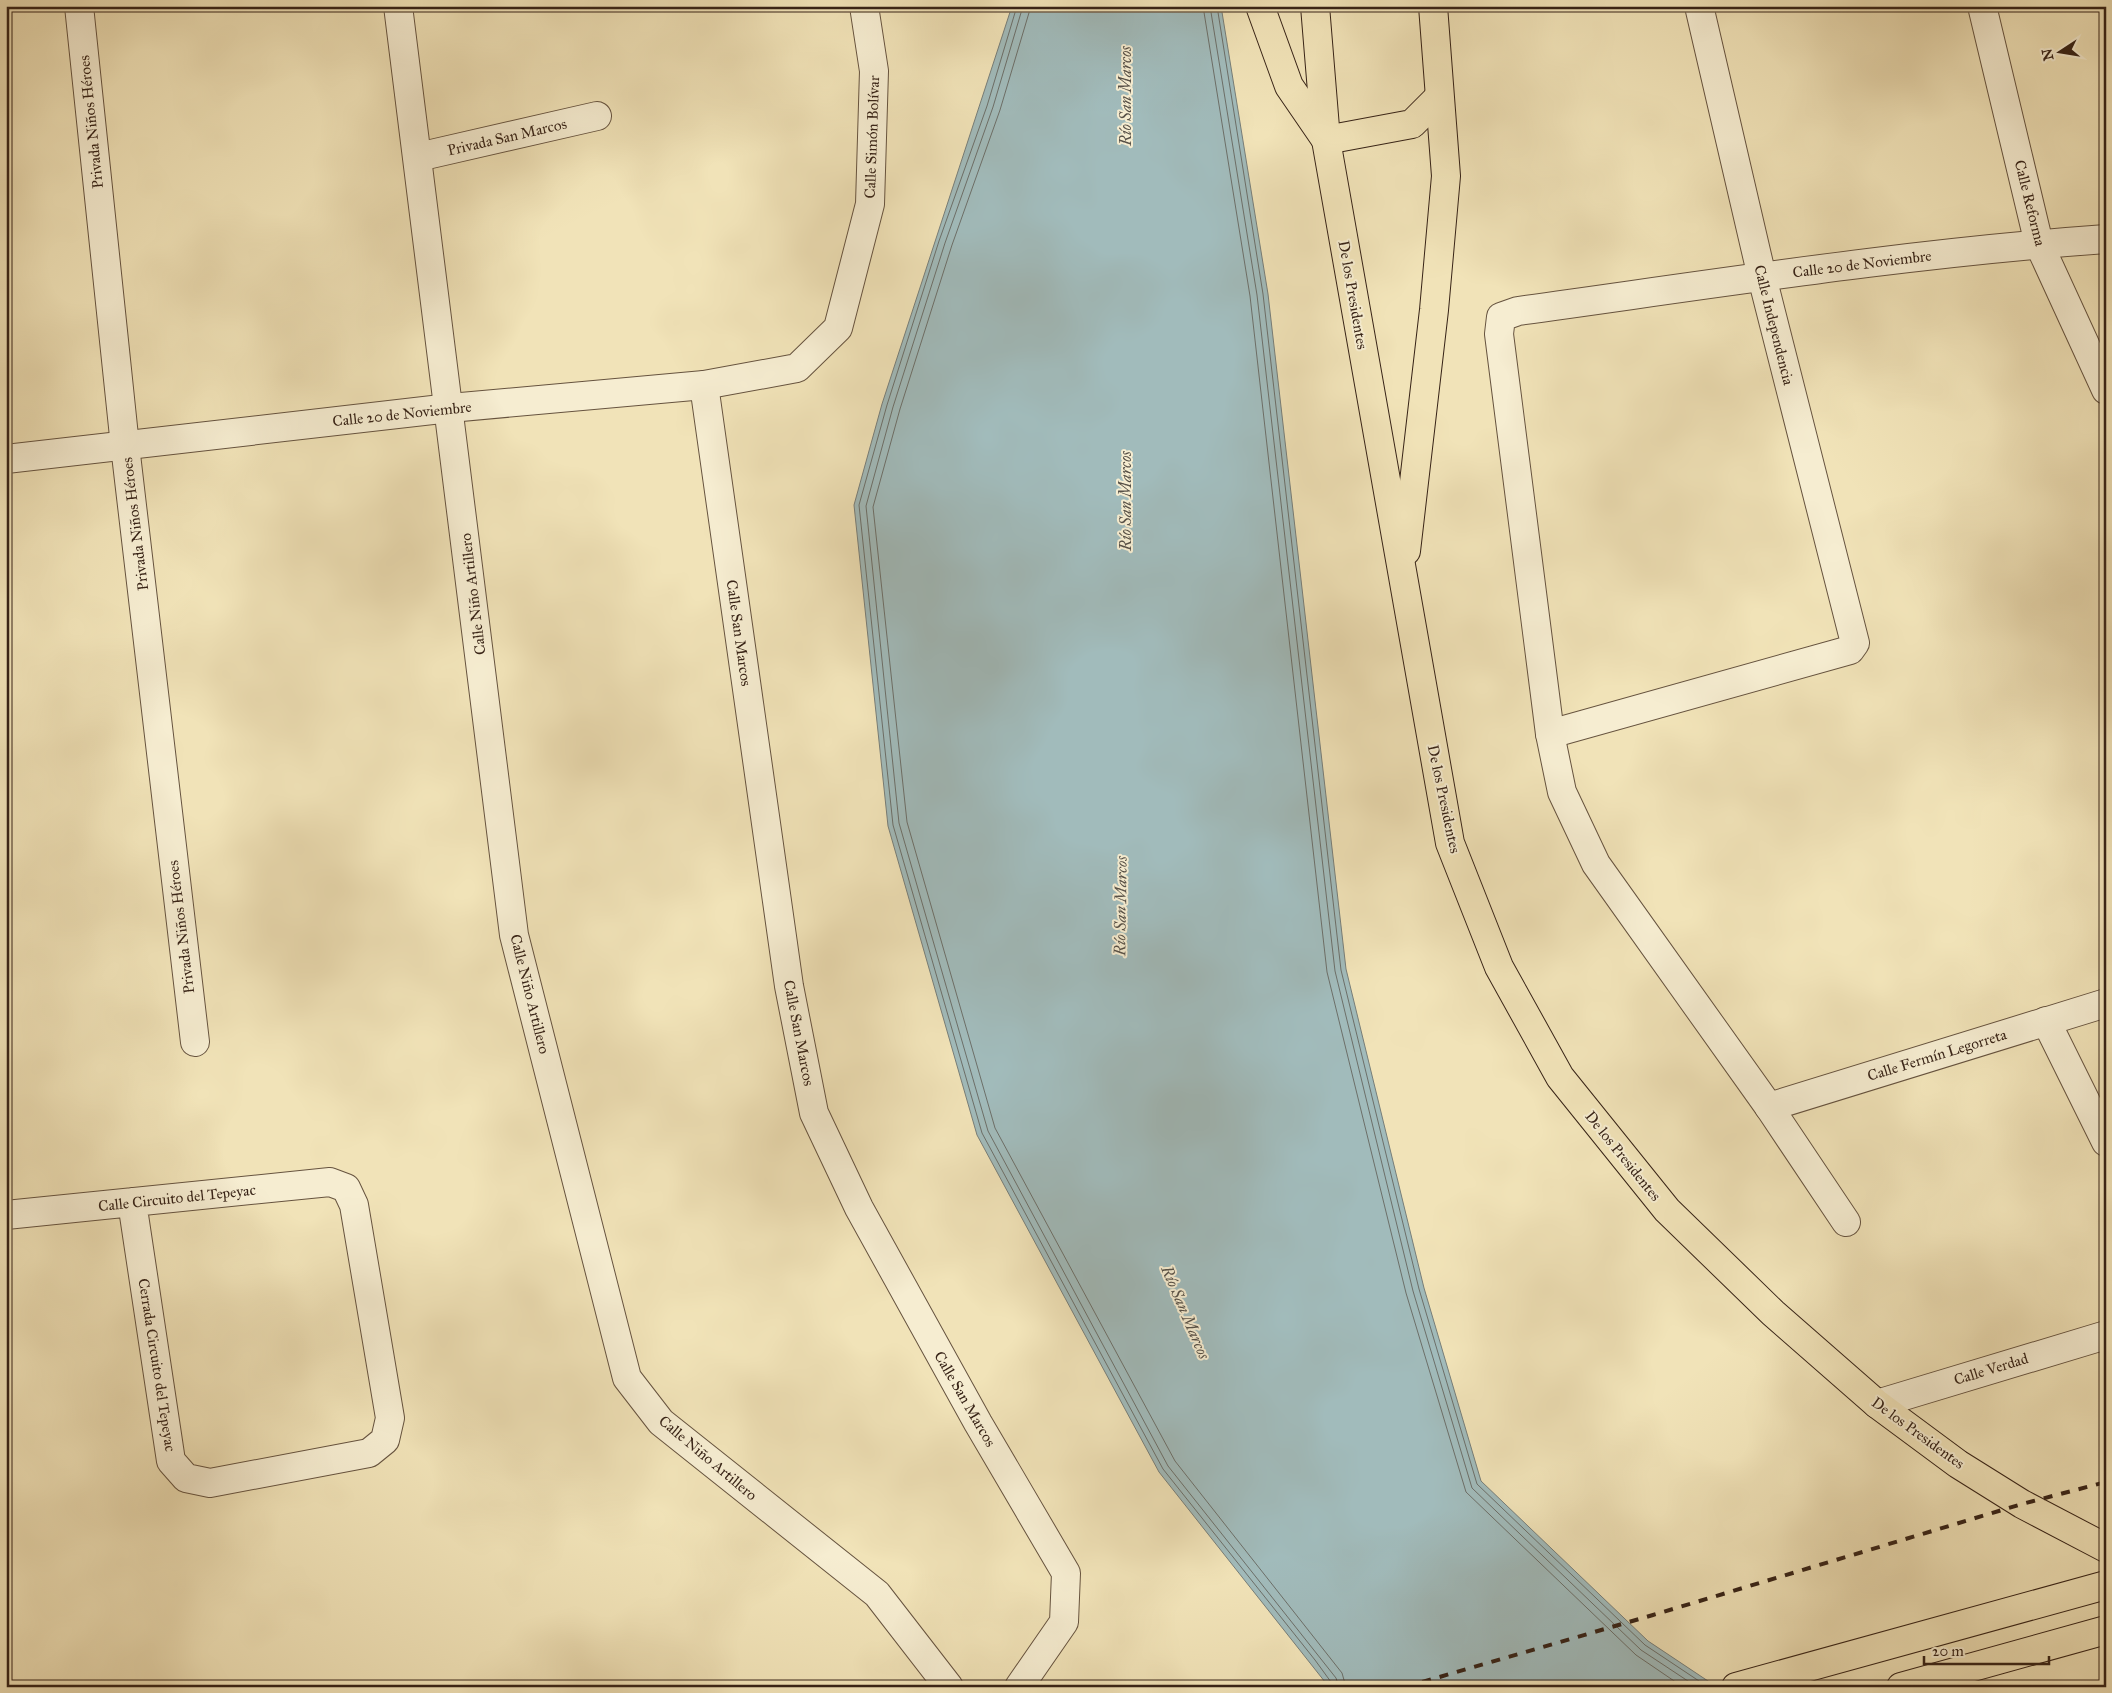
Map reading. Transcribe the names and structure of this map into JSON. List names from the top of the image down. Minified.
{"streets":{"main road":["De los Presidentes"],"street":["Privada Niños Héroes","Privada San Marcos","Calle Simón Bolívar","Calle Reforma","Calle 20 de Noviembre","Calle Independencia","Calle Niño Artillero","Calle San Marcos","Calle Fermín Legorreta","Calle Circuito del Tepeyac","Cerrada Circuito del Tepeyac","Calle Verdad"]},"crossings":[["Privada Niños Héroes","Calle 20 de Noviembre"],["Privada San Marcos","Calle Niño Artillero"],["Calle Simón Bolívar","Calle 20 de Noviembre"],["Calle Reforma","Calle 20 de Noviembre"],["Calle 20 de Noviembre","Calle Independencia"],["Calle 20 de Noviembre","Calle Niño Artillero"],["Calle 20 de Noviembre","Calle San Marcos"],["De los Presidentes","Calle Verdad"],["Calle Circuito del Tepeyac","Cerrada Circuito del Tepeyac"]],"water":["Río San Marcos"],"scale_bar":"20 m","north":"left"}
